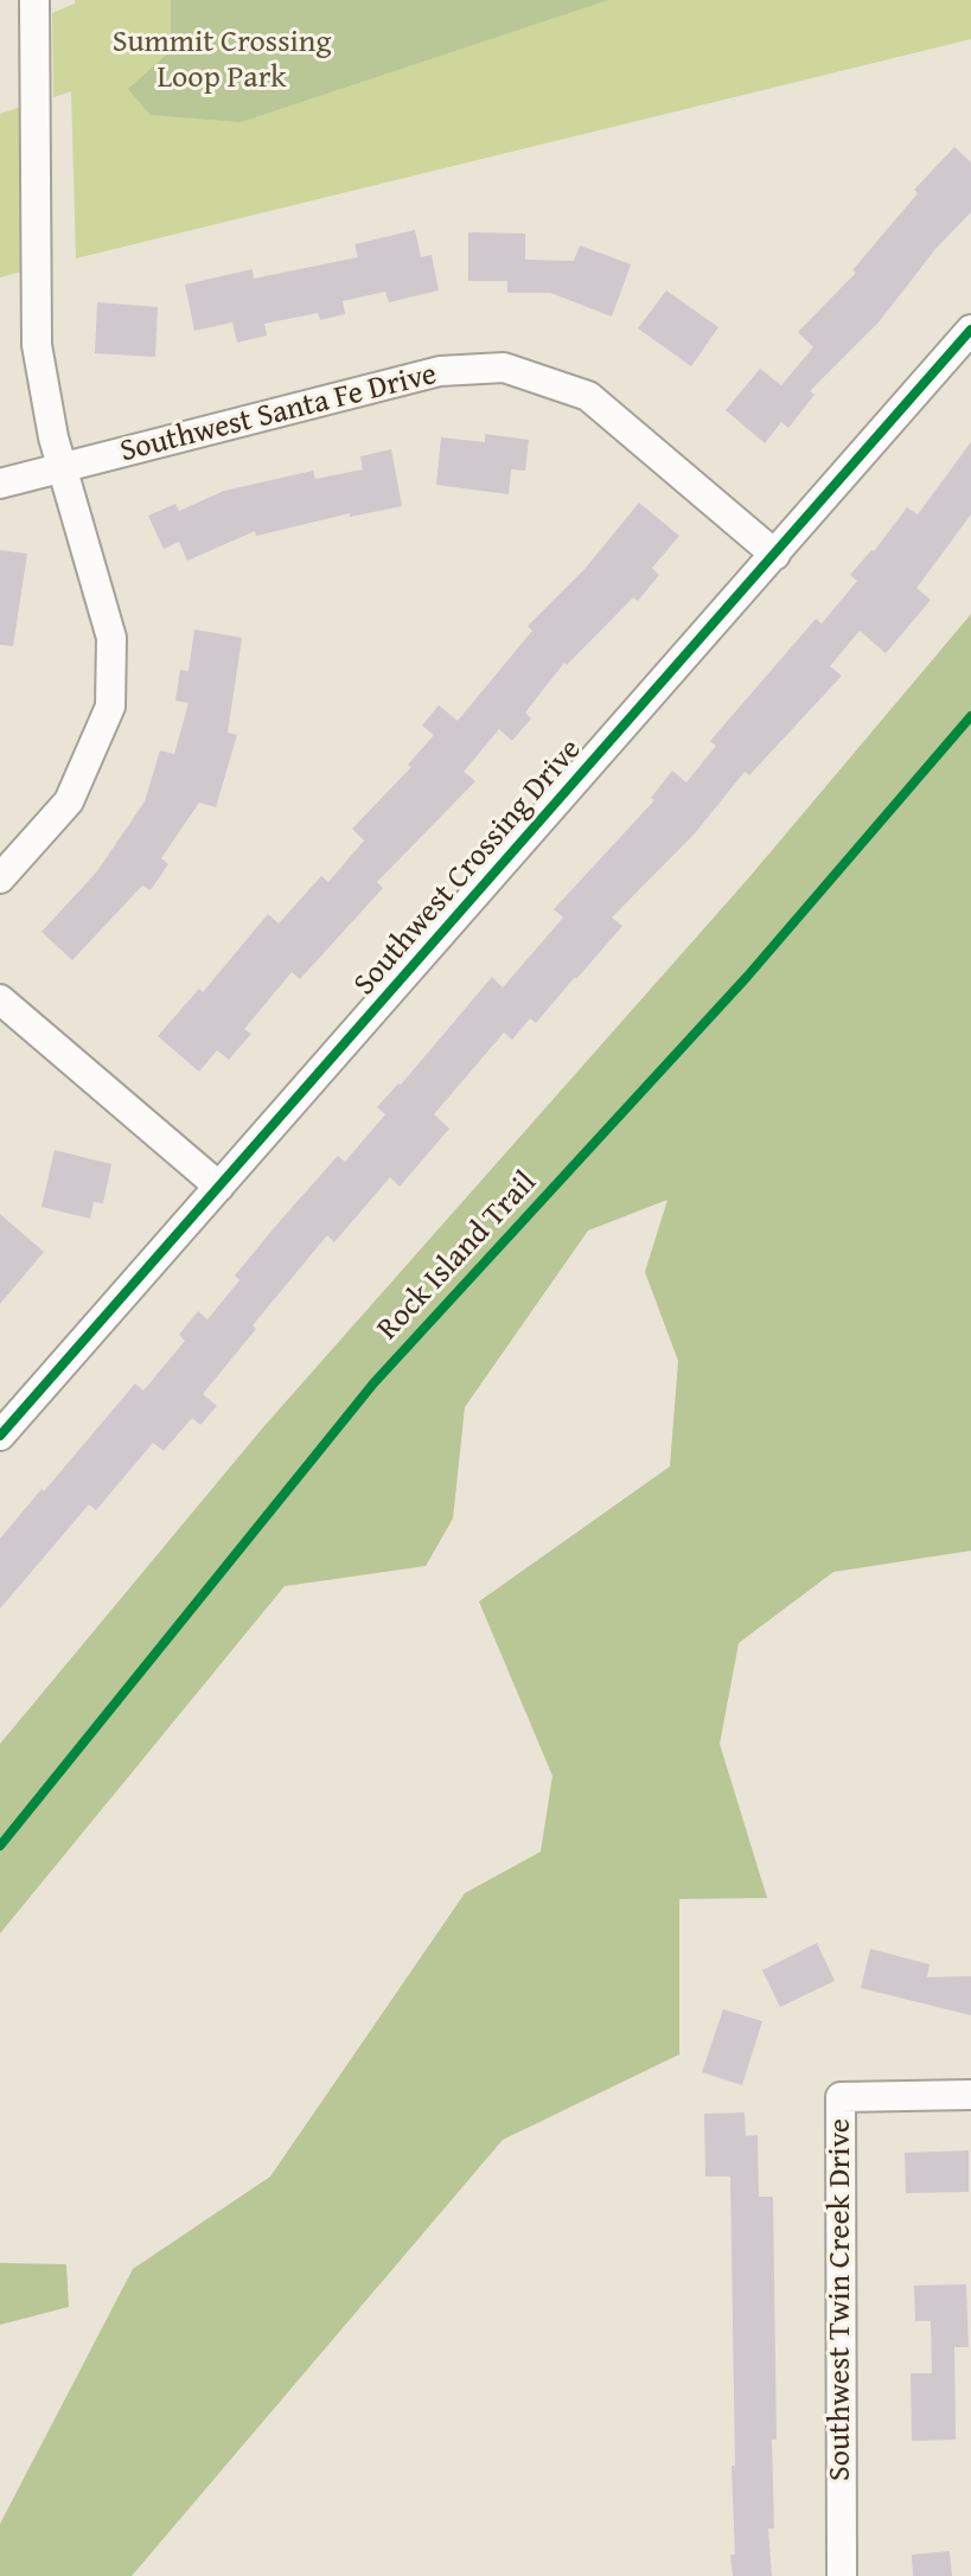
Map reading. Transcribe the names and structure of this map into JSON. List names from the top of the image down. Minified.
{"streets":{"street":["Southwest Santa Fe Drive","Southwest Crossing Drive","Southwest Twin Creek Drive"],"cycle path":["Rock Island Trail"]},"crossings":[["Southwest Santa Fe Drive","Southwest Crossing Drive"]],"parks":["Summit Crossing Loop Park"]}
